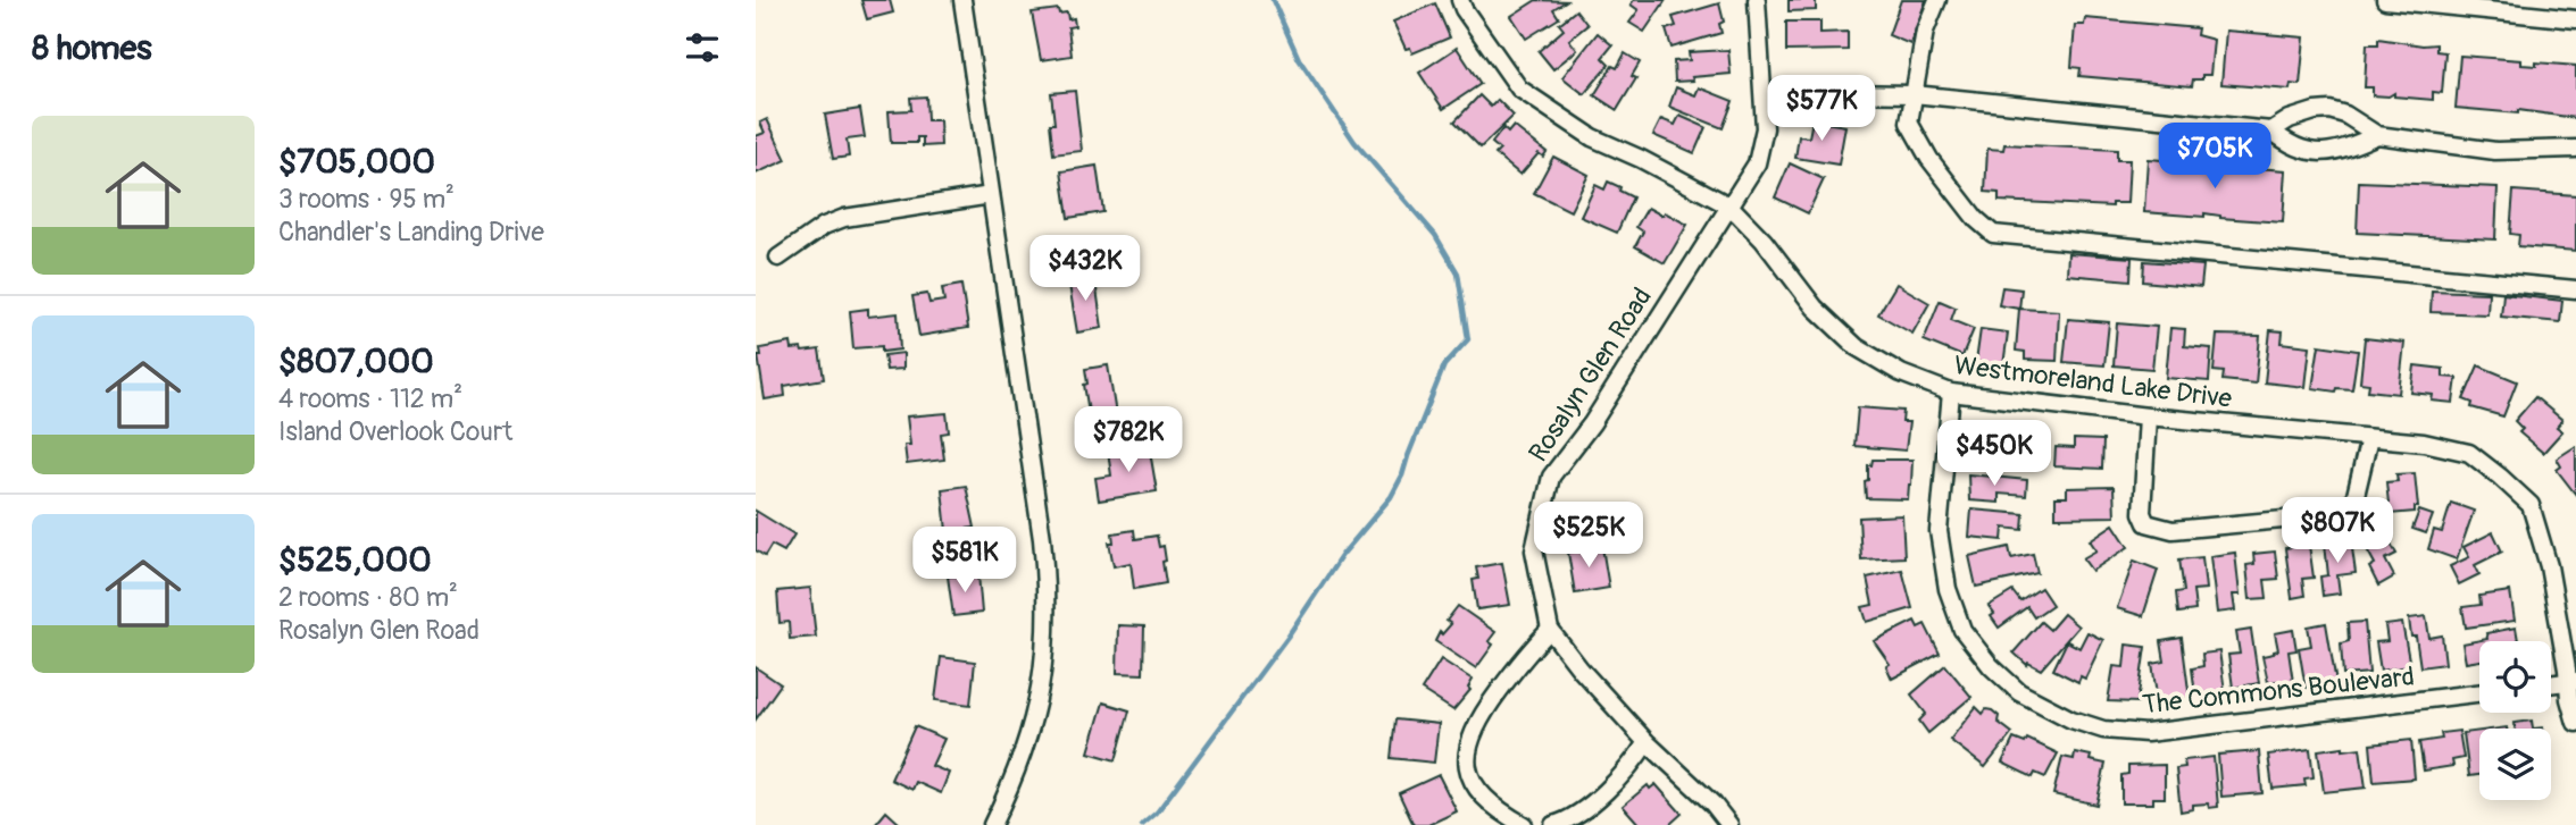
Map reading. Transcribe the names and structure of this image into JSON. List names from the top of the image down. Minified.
{"streets":{"street":["Rosalyn Glen Road","Westmoreland Lake Drive","The Commons Boulevard"]},"crossings":[["Rosalyn Glen Road","Westmoreland Lake Drive"],["Westmoreland Lake Drive","The Commons Boulevard"]],"page":{"heading":"8 homes","price":["$577K","$705K","$432K","$782K","$450K","$807K","$525K","$581K"],"list":[{"name":"$705,000","note":"3 rooms · 95 m² · Chandler's Landing Drive"},{"name":"$807,000","note":"4 rooms · 112 m² · Island Overlook Court"},{"name":"$525,000","note":"2 rooms · 80 m² · Rosalyn Glen Road"}]}}
